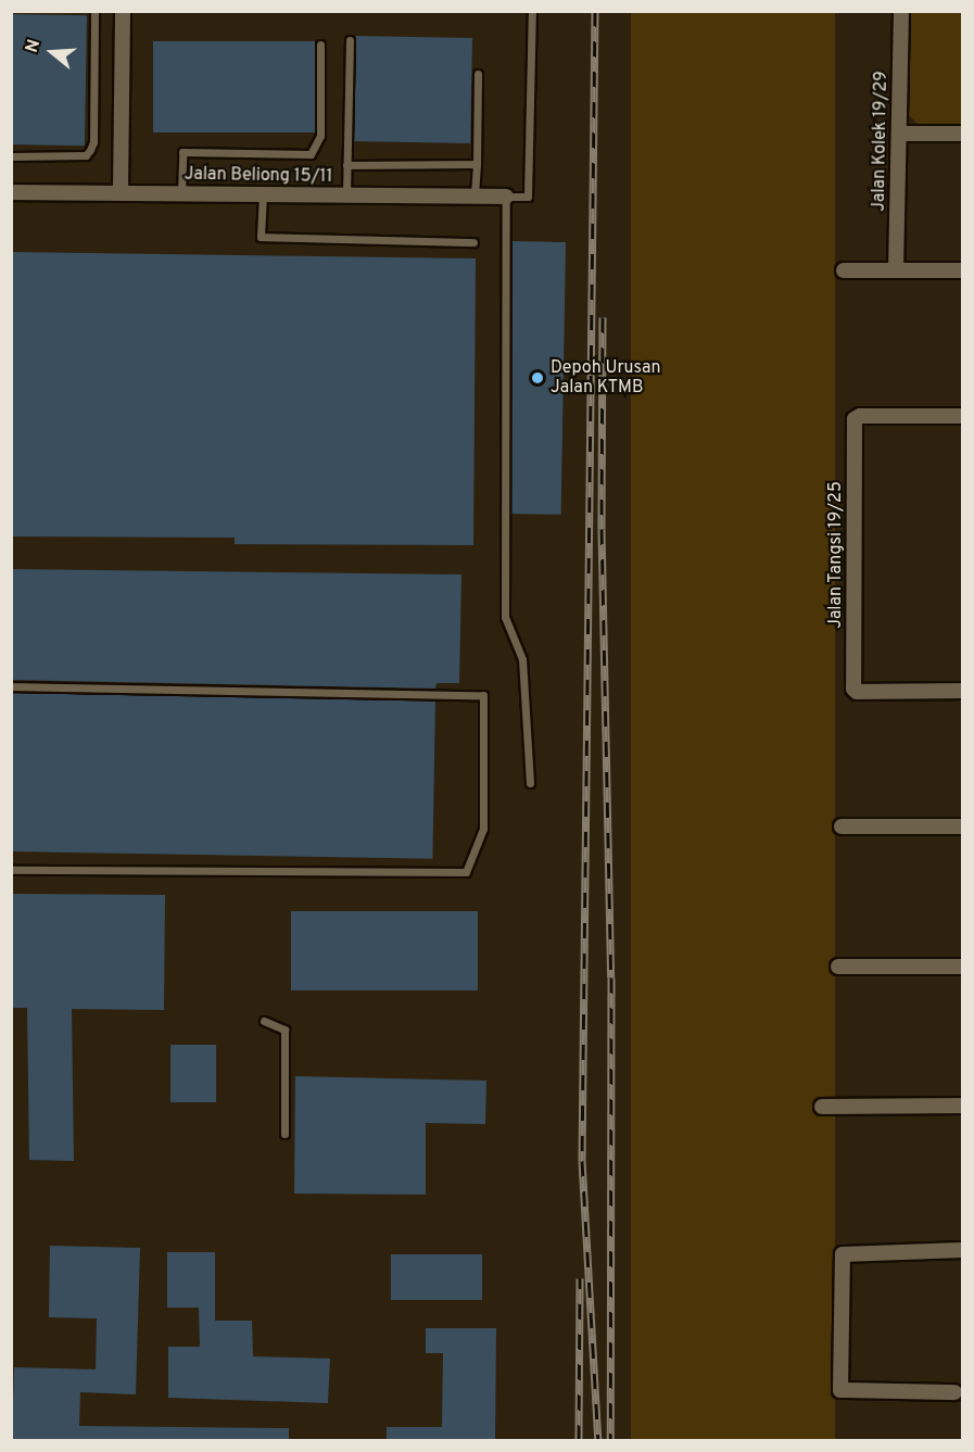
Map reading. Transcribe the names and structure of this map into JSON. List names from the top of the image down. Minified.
{"streets":{"street":["Jalan Kolek 19/29","Jalan Beliong 15/11","Jalan Tangsi 19/25"]},"places":["Depoh Urusan Jalan KTMB"],"north":"left"}
